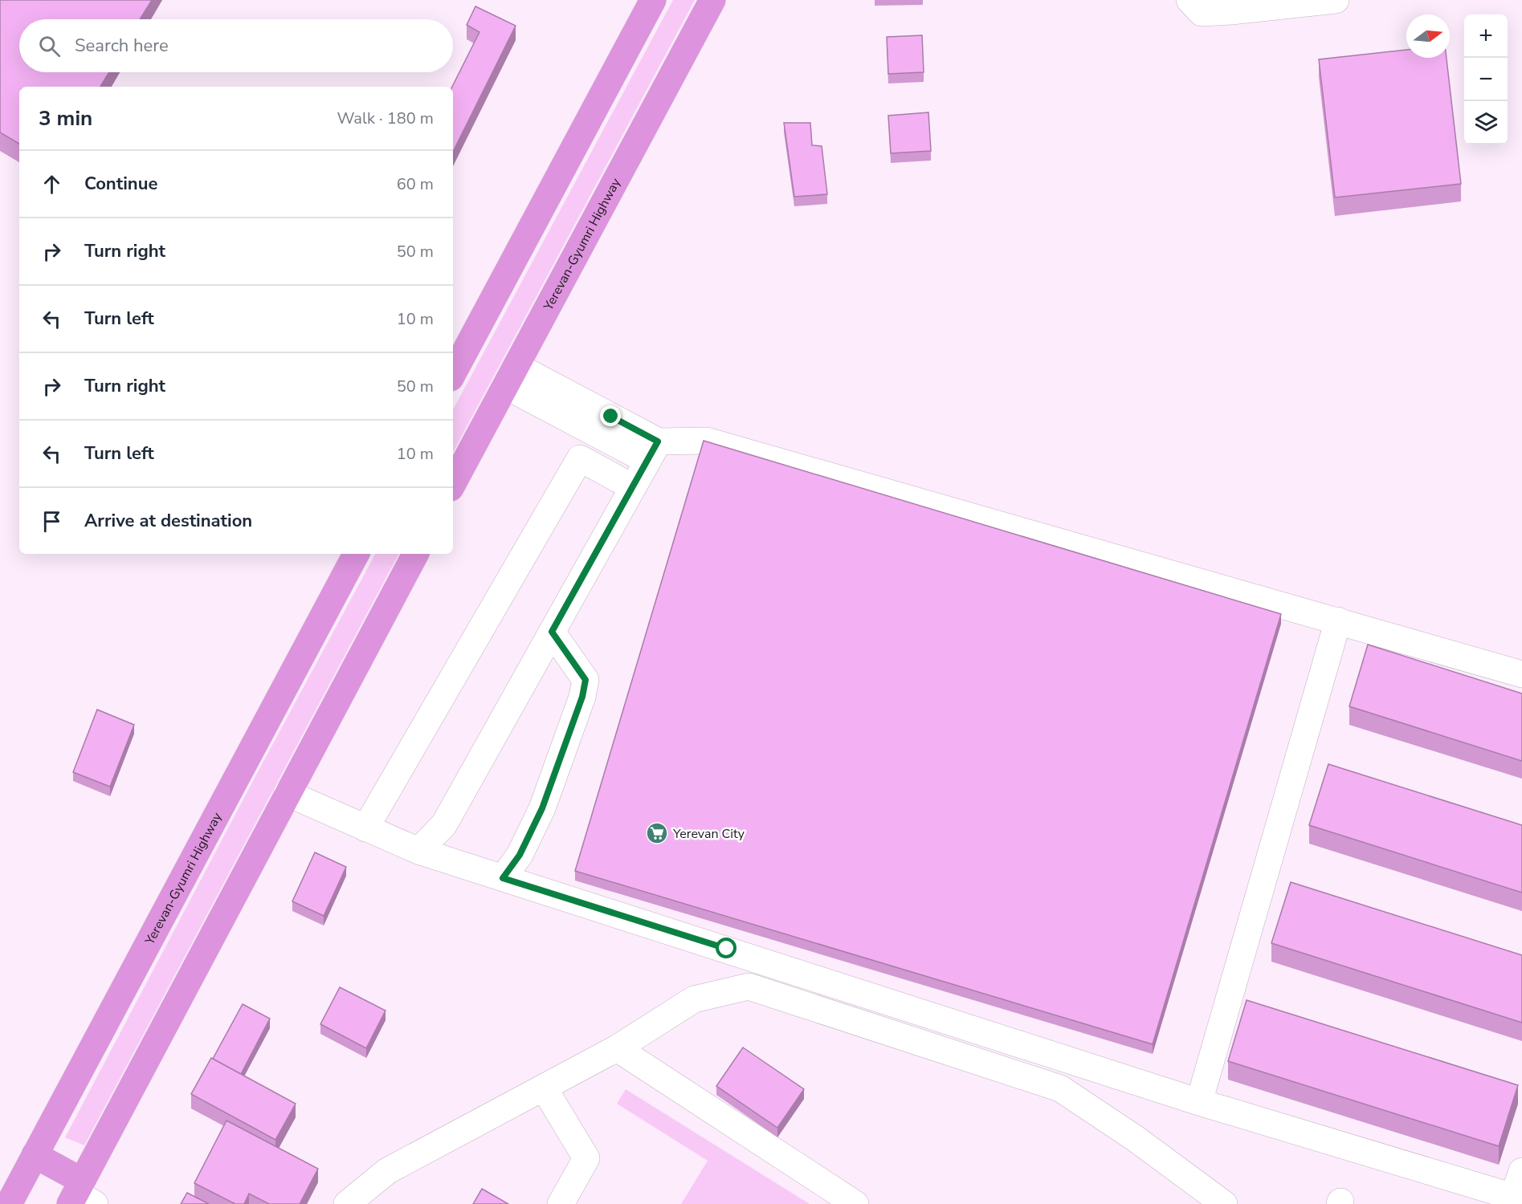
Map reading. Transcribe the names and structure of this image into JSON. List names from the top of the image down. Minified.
{"streets":{"highway":["Yerevan-Gyumri Highway"]},"places":{"supermarket":["Yerevan City"]},"north":"right","page":{"map_buttons":["+","−"],"search":"Search here","heading":["3 min","Walk · 180 m"],"list":[["Continue","60 m"],["Turn right","50 m"],["Turn left","10 m"],["Turn right","50 m"],["Turn left","10 m"],"Arrive at destination"]}}
